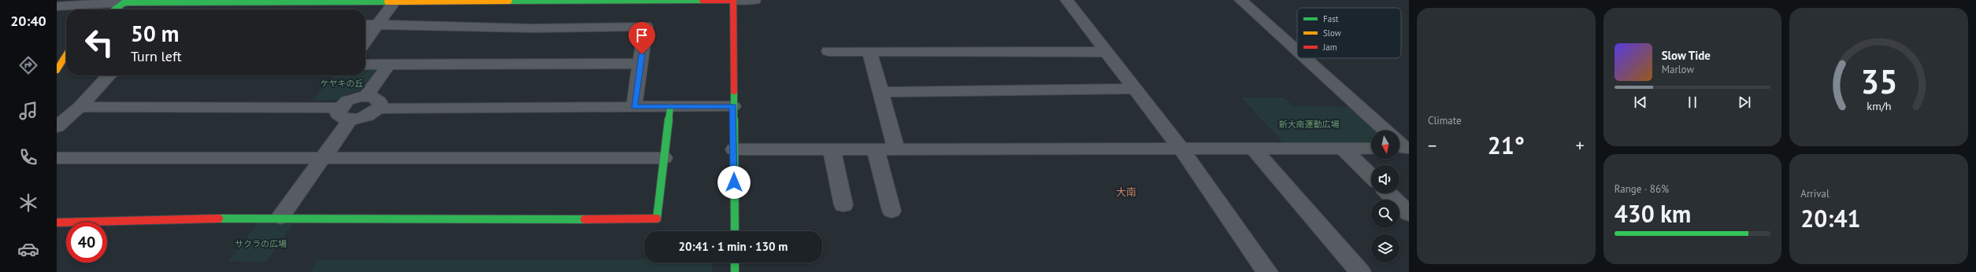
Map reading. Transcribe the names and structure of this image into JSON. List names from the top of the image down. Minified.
{"districts":["大南"],"parks":["ケヤキの丘","新大南運動広場","サクラの広場"],"legend":["Fast","Slow","Jam"],"north":"bottom","page":{"tabs":"20:40","tile":["Climate",["Range · 86%","430 km"],["Arrival","20:41"]],"turn":["50 m","Turn left"],"song":["Slow Tide","Marlow"],"heat":["−","21°","+"],"limit":"40","trip":"20:41 · 1 min · 130 m","gauge":["35","km/h"]}}
